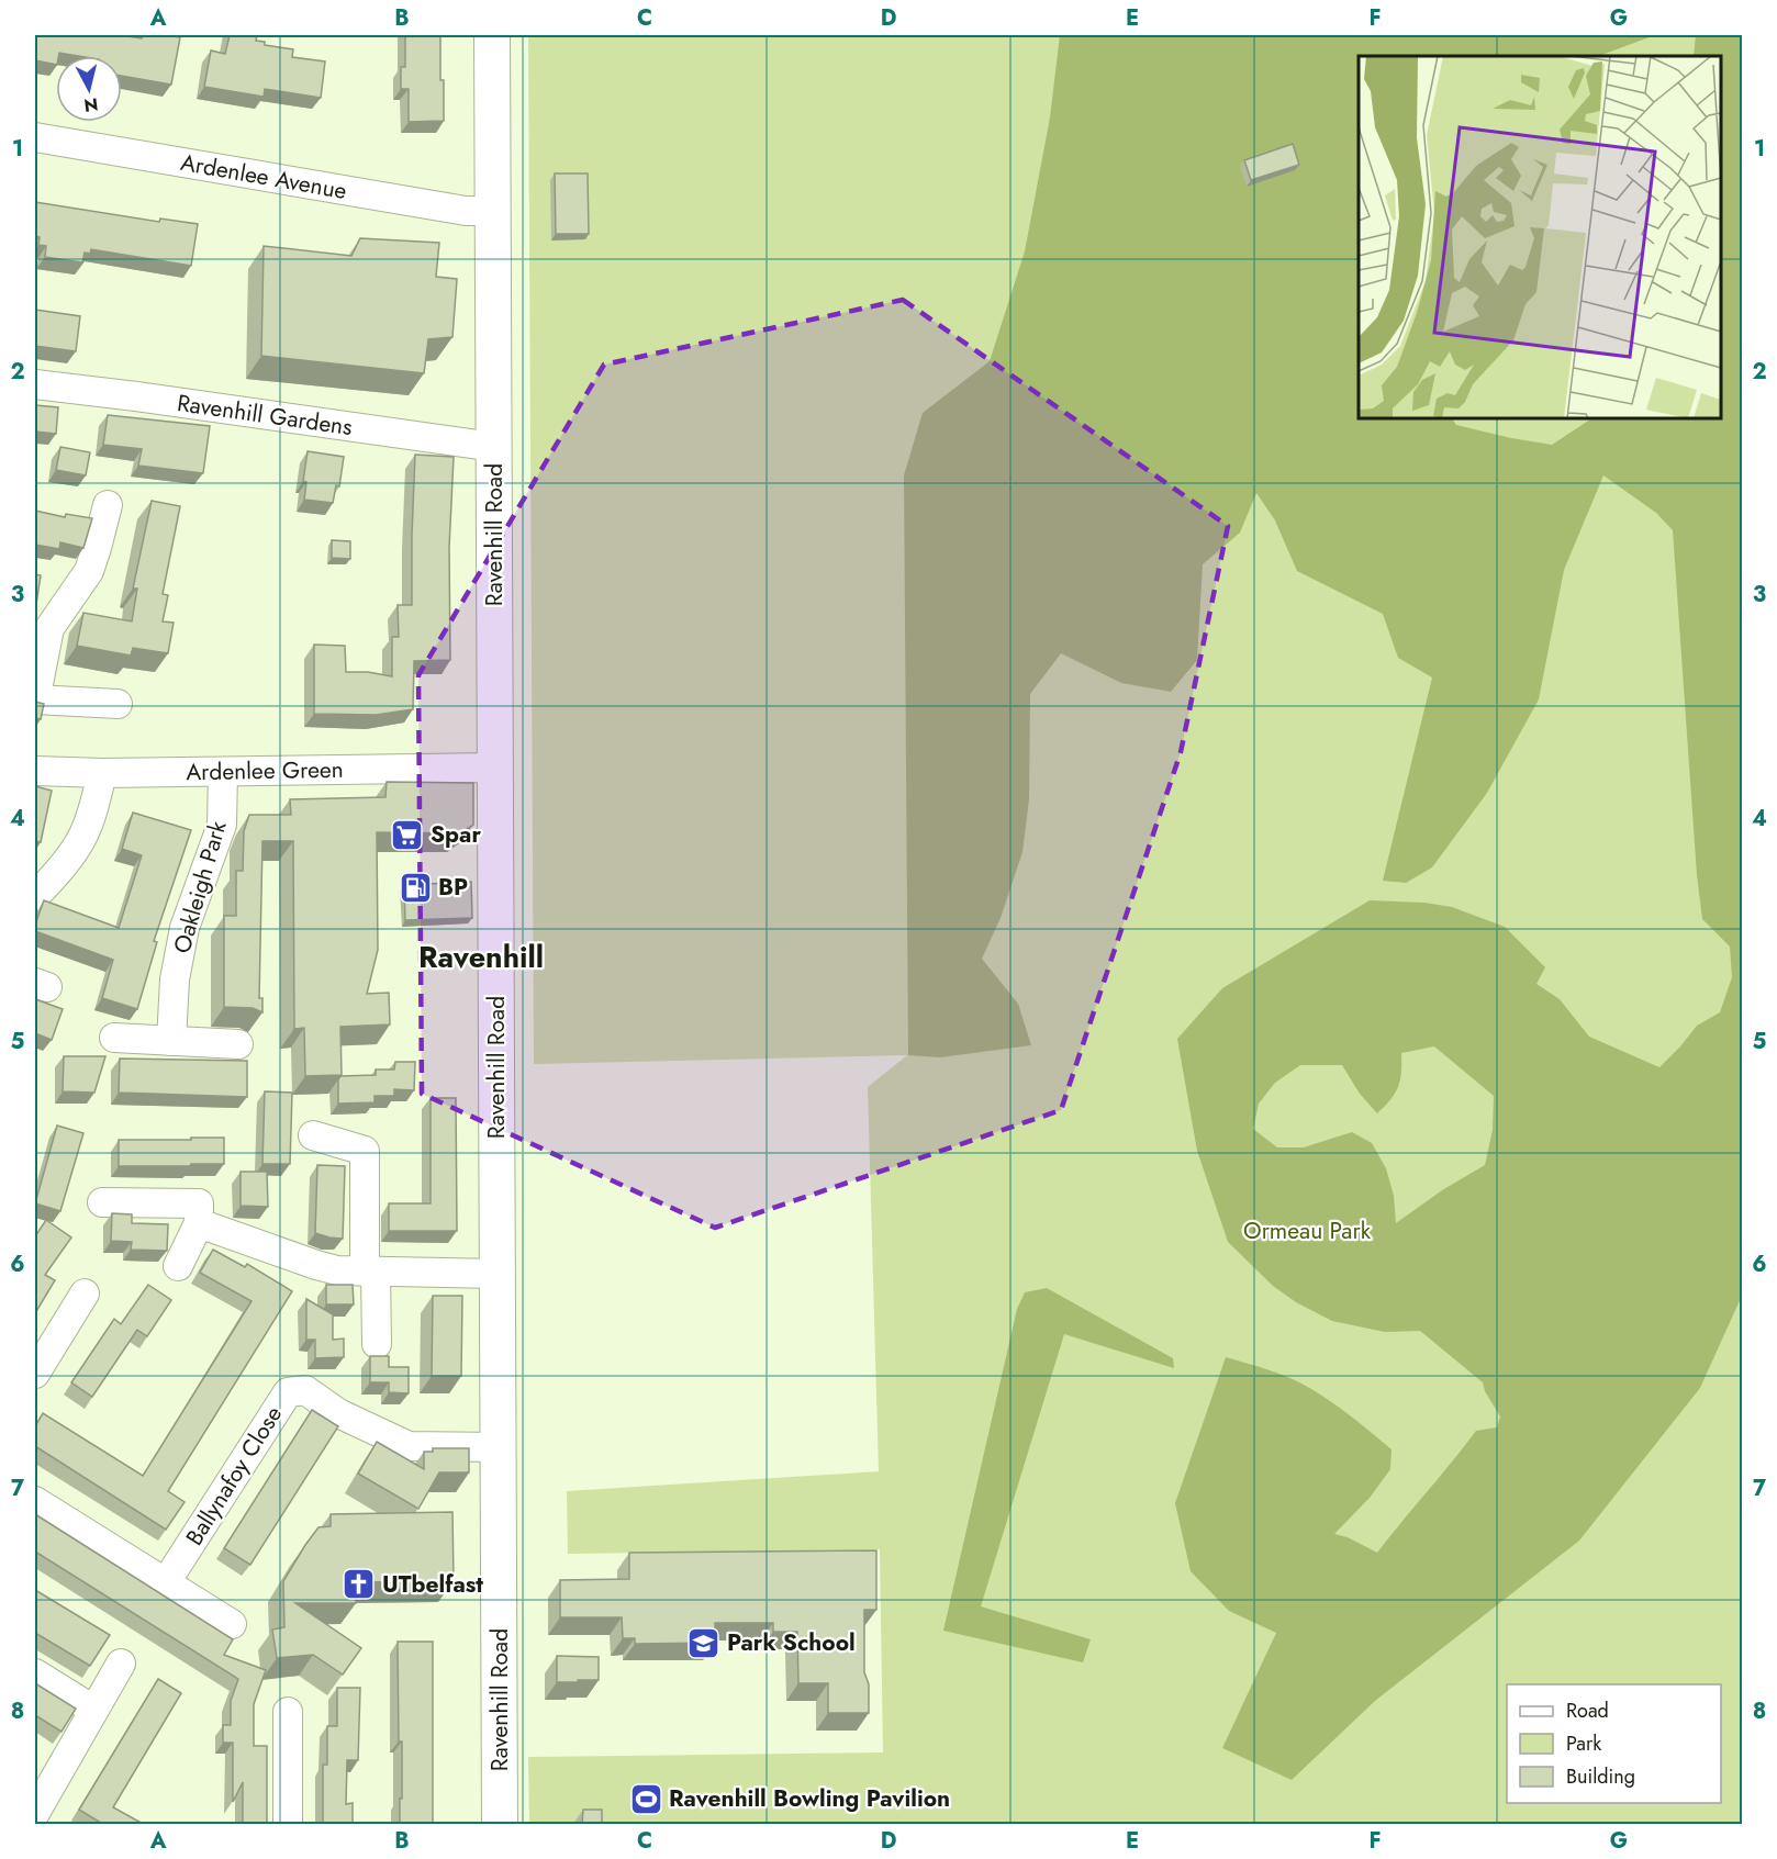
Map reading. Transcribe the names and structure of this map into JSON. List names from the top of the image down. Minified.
{"streets":{"main road":["Ravenhill Road"],"street":["Ardenlee Avenue","Ravenhill Gardens","Ardenlee Green","Oakleigh Park","Ballynafoy Close"]},"crossings":[["Ardenlee Avenue","Ravenhill Road"],["Ravenhill Gardens","Ravenhill Road"],["Ravenhill Road","Ardenlee Green"],["Ravenhill Road","Ballynafoy Close"],["Ardenlee Green","Oakleigh Park"]],"districts":["Ravenhill"],"parks":["Ormeau Park"],"places":{"supermarket":["Spar"],"fuel station":["BP"],"church":["UTbelfast"],"school or university":["Park School"],"sports":["Ravenhill Bowling Pavilion"]},"legend":["Road","Park","Building"],"north":"bottom","grid":{"columns":["A","B","C","D","E","F","G"],"rows":["1","2","3","4","5","6","7","8"]}}
